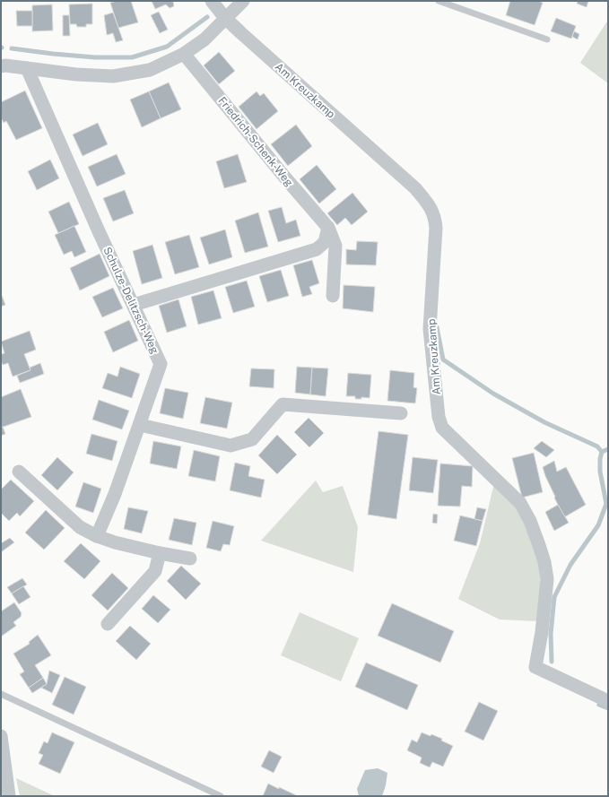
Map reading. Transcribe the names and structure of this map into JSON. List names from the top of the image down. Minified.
{"streets":{"street":["Am Kreuzkamp","Friedrich-Schenk-Weg","Schulze-Delitzsch-Weg"]}}
